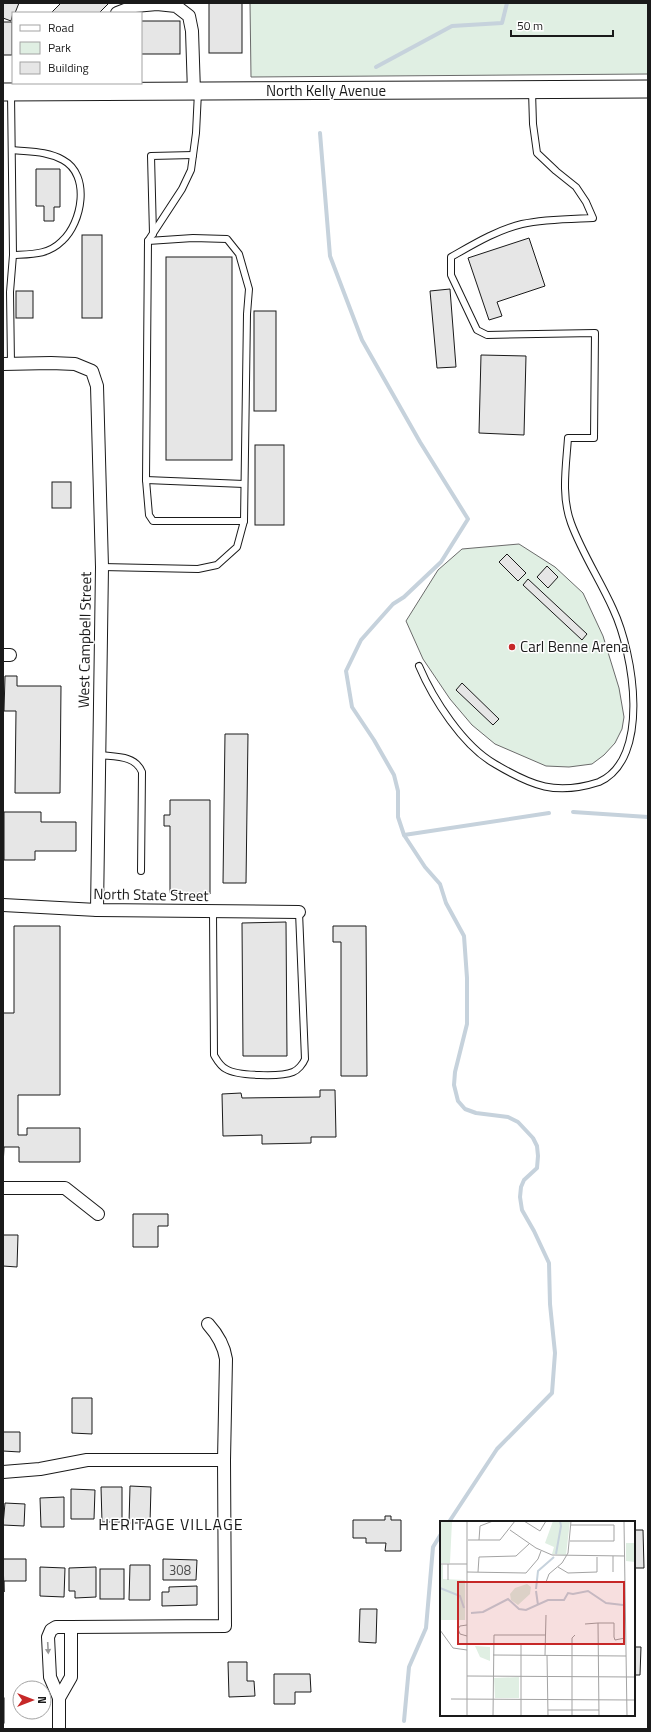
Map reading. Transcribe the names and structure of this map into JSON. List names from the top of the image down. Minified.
{"streets":{"main road":["North Kelly Avenue"],"street":["West Campbell Street","North State Street"]},"crossings":[["West Campbell Street","North State Street"]],"districts":["HERITAGE VILLAGE"],"places":["Carl Benne Arena"],"house_numbers":["308"],"legend":["Road","Park","Building"],"scale_bar":"50 m","north":"right"}
